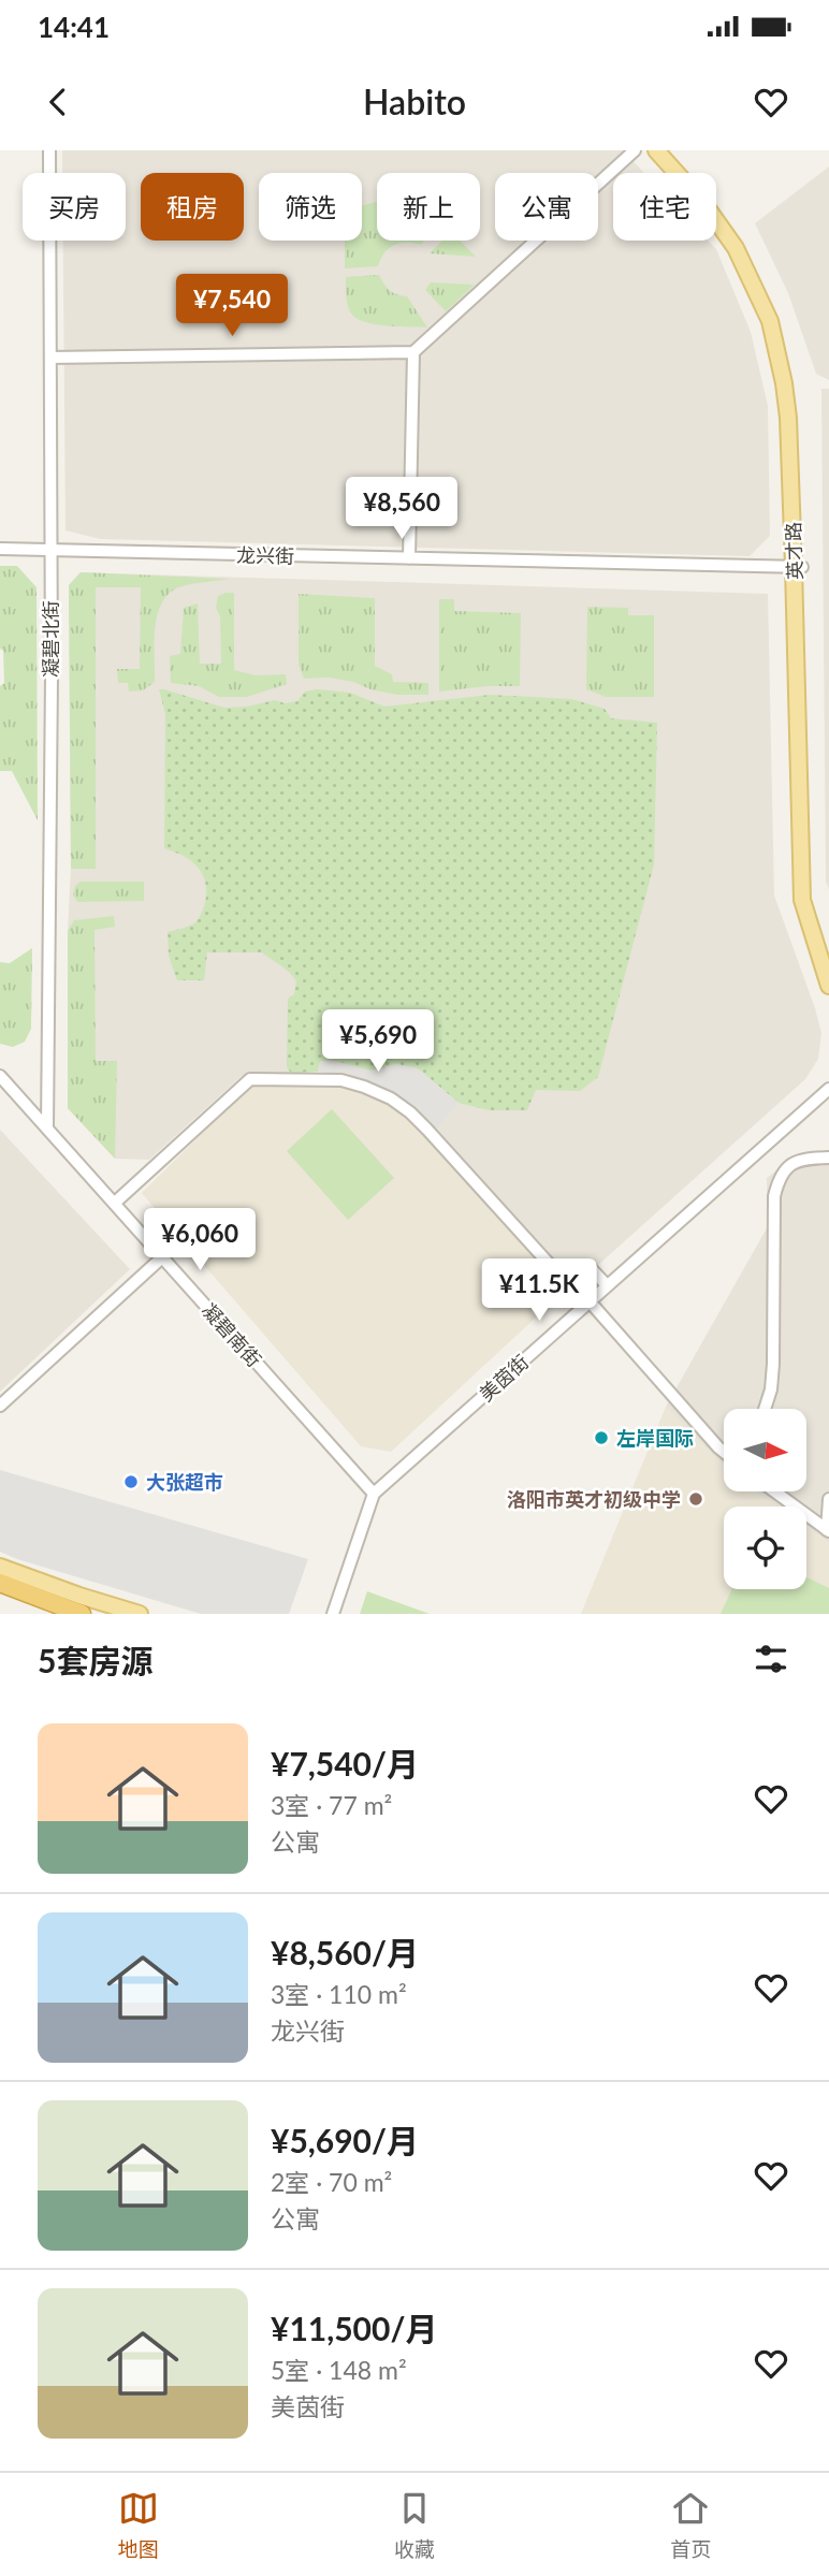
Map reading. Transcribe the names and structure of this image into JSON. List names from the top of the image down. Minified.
{"streets":{"main road":["英才路"],"street":["龙兴街","凝碧北街","凝碧南街","美茵街"]},"crossings":[["英才路","龙兴街"],["龙兴街","凝碧北街"],["凝碧北街","凝碧南街"],["凝碧南街","美茵街"]],"places":["左岸国际","大张超市","洛阳市英才初级中学"],"north":"right","page":{"status":"14:41","header":"Habito","chip":["买房","租房","筛选","新上","公寓","住宅"],"price":["¥7,540","¥8,560","¥5,690","¥6,060","¥11.5K"],"heading":"5套房源","list":[{"name":"¥7,540/月","note":"3室 · 77 m² · 公寓"},{"name":"¥8,560/月","note":"3室 · 110 m² · 龙兴街"},{"name":"¥5,690/月","note":"2室 · 70 m² · 公寓"},{"name":"¥11,500/月","note":"5室 · 148 m² · 美茵街"}],"tabs":["地图","收藏","首页"]}}
